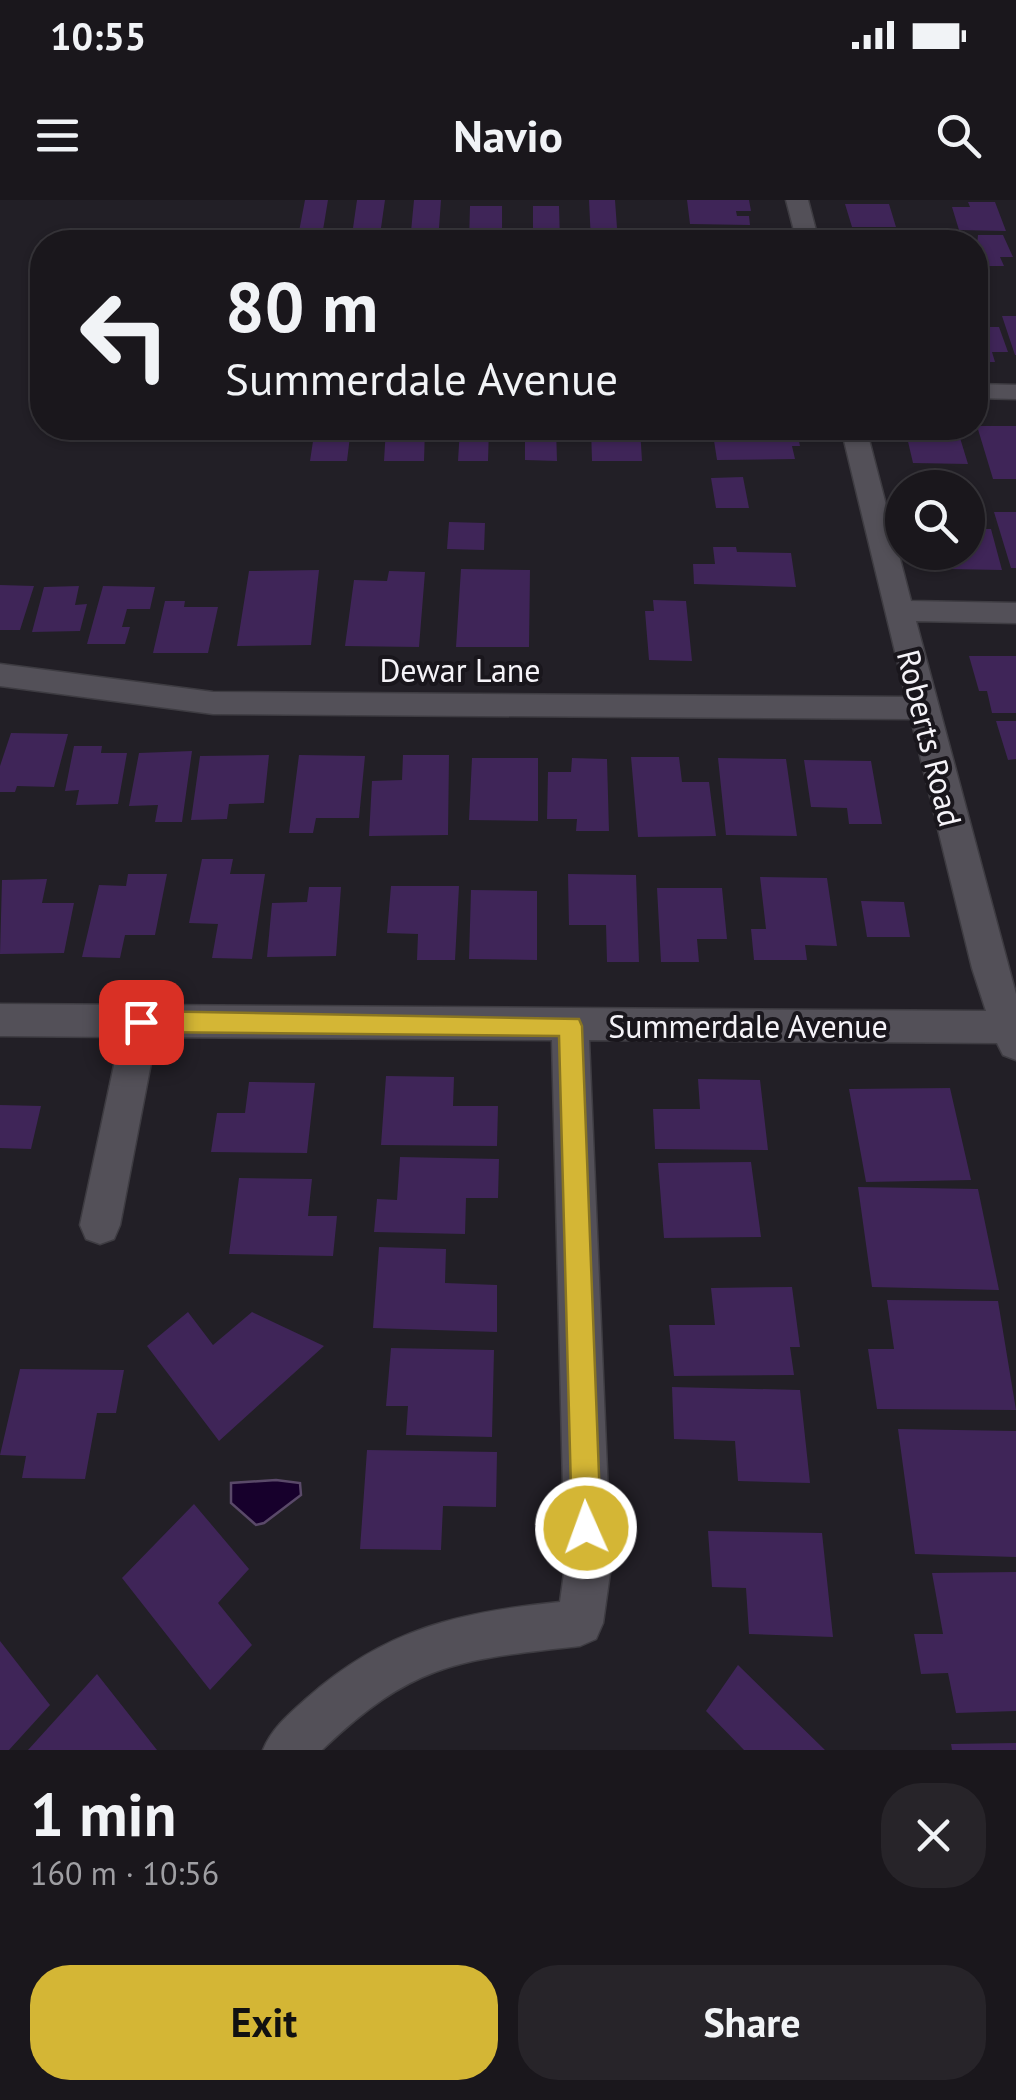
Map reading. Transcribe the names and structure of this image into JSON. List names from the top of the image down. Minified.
{"streets":{"street":["Dewar Lane","Roberts Road","Summerdale Avenue"]},"crossings":[["Dewar Lane","Roberts Road"],["Roberts Road","Summerdale Avenue"]],"page":{"status":"10:55","header":"Navio","turn":["80 m","Summerdale Avenue"],"heading":["1 min","160 m · 10:56"],"buttons":["Exit","Share"]}}
